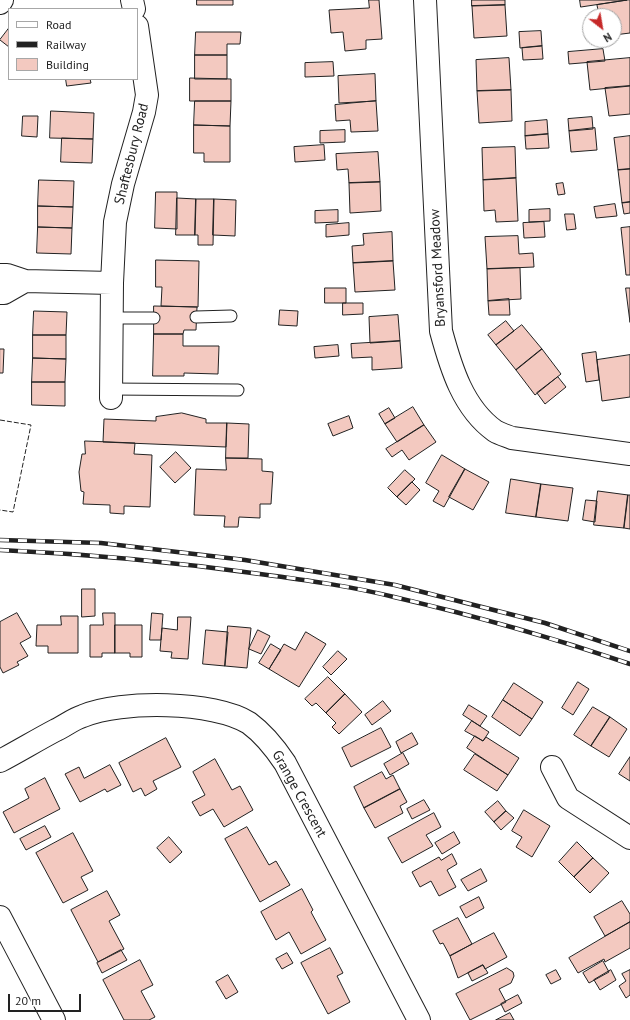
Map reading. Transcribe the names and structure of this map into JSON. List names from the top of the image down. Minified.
{"streets":{"street":["Shaftesbury Road","Bryansford Meadow","Grange Crescent"]},"legend":["Road","Railway","Building"],"scale_bar":"20 m","north":"bottom right"}
